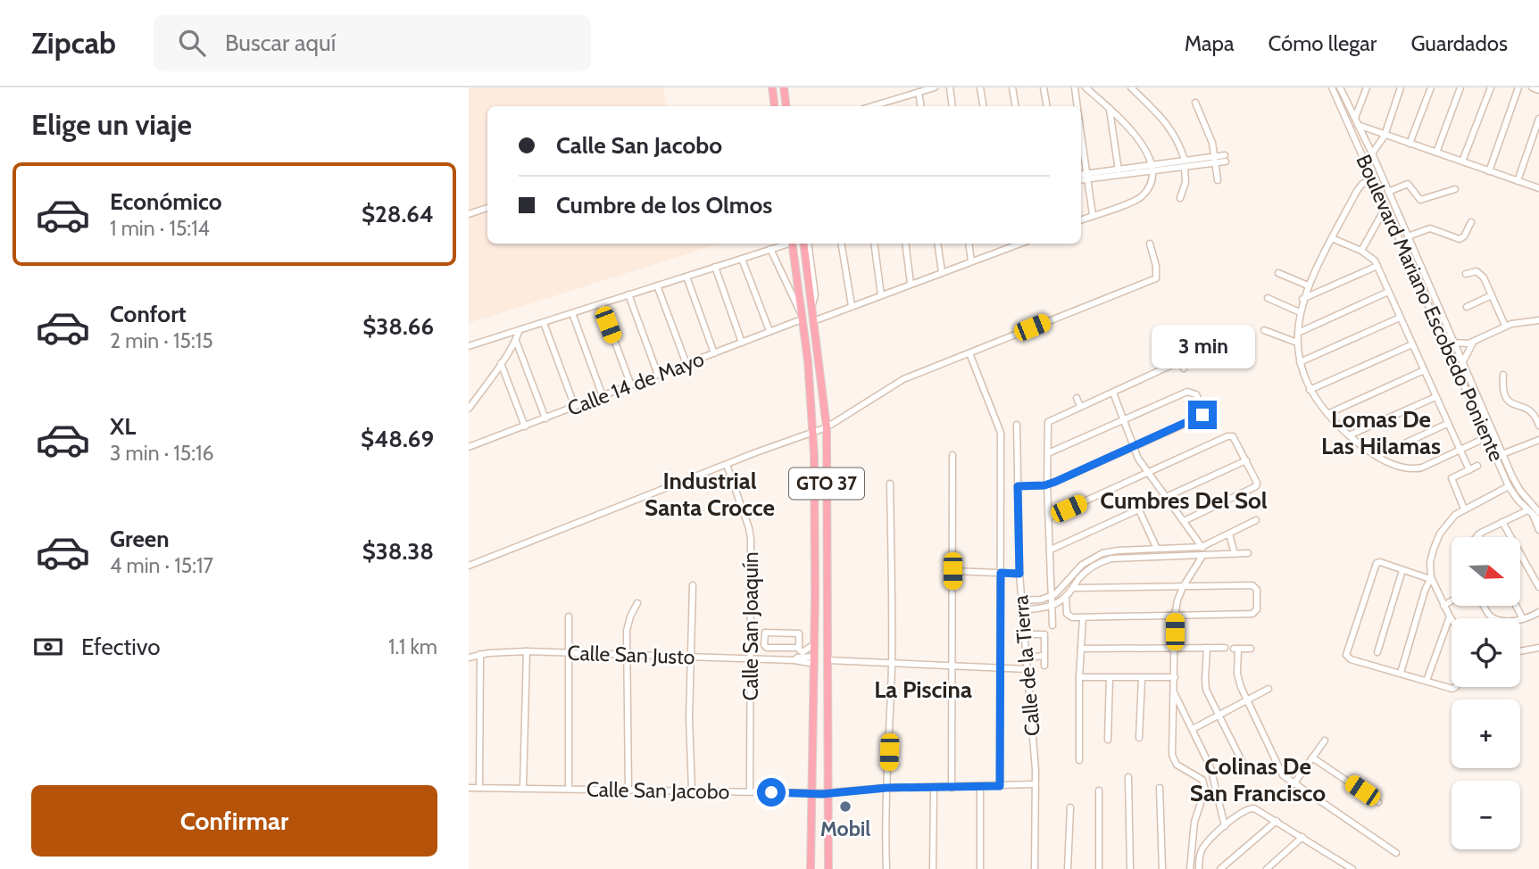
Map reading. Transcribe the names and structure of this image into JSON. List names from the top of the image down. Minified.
{"streets":{"main road":["GTO 37"],"street":["Boulevard Mariano Escobedo Poniente","Calle 14 de Mayo","Calle San Joaquín","Calle San Justo","Calle de la Tierra","Calle San Jacobo"]},"crossings":[["Calle 14 de Mayo","GTO 37"],["GTO 37","Calle San Justo"],["GTO 37","Calle San Jacobo"],["Calle San Joaquín","Calle San Justo"],["Calle San Joaquín","Calle San Jacobo"],["Calle de la Tierra","Calle San Jacobo"]],"districts":["Lomas De Las Hilamas","Industrial Santa Crocce","Cumbres Del Sol","La Piscina","Colinas De San Francisco"],"places":["Mobil"],"north":"right","page":{"header":"Zipcab","search":"Buscar aquí","nav":["Mapa","Cómo llegar","Guardados"],"heading":"Elige un viaje","banner":["Calle San Jacobo","Cumbre de los Olmos"],"list":[{"name":"Económico","note":"1 min · 15:14","value":"$28.64"},{"name":"Confort","note":"2 min · 15:15","value":"$38.66"},{"name":"XL","note":"3 min · 15:16","value":"$48.69"},{"name":"Green","note":"4 min · 15:17","value":"$38.38"}],"bubble":"3 min","map_buttons":["+","−"],"pay":["Efectivo","1.1 km"],"buttons":"Confirmar"}}
